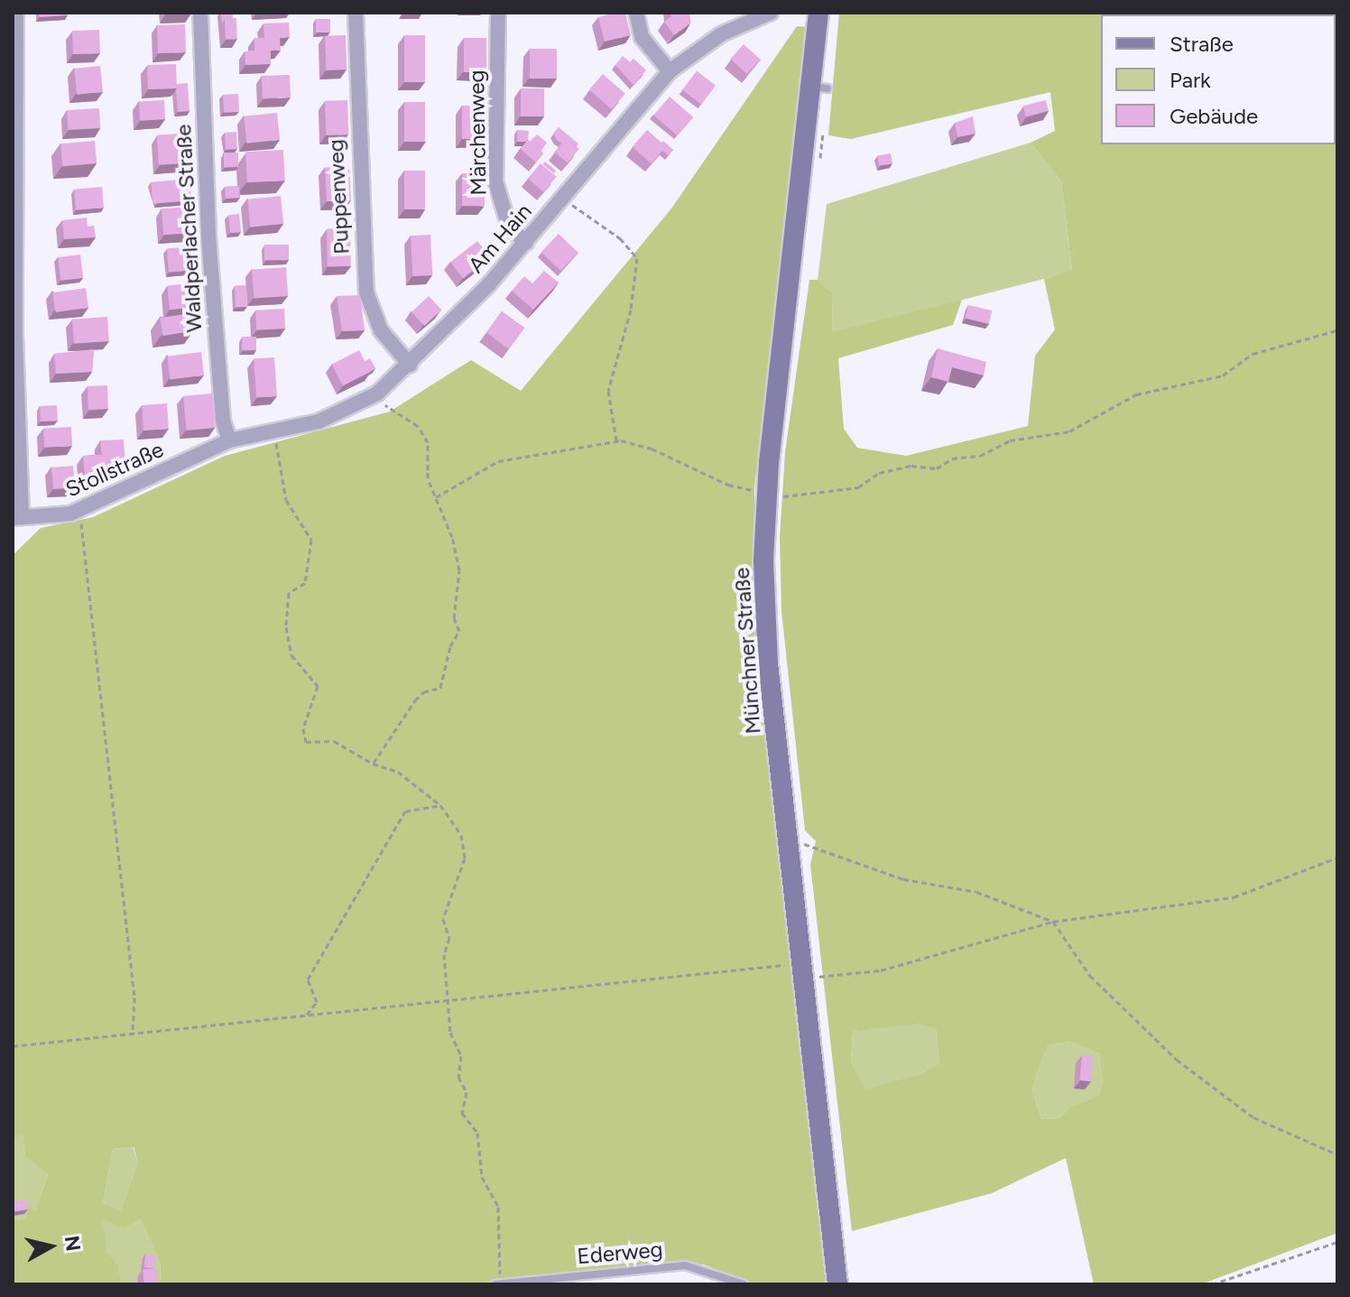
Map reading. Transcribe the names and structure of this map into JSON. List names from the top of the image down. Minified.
{"streets":{"main road":["Münchner Straße"],"street":["Märchenweg","Puppenweg","Waldperlacher Straße","Am Hain","Stollstraße"],"lane":["Ederweg"]},"crossings":[["Märchenweg","Am Hain"],["Puppenweg","Am Hain"],["Waldperlacher Straße","Am Hain"],["Waldperlacher Straße","Stollstraße"],["Am Hain","Stollstraße"]],"legend":["Straße","Park","Gebäude"],"north":"right"}
